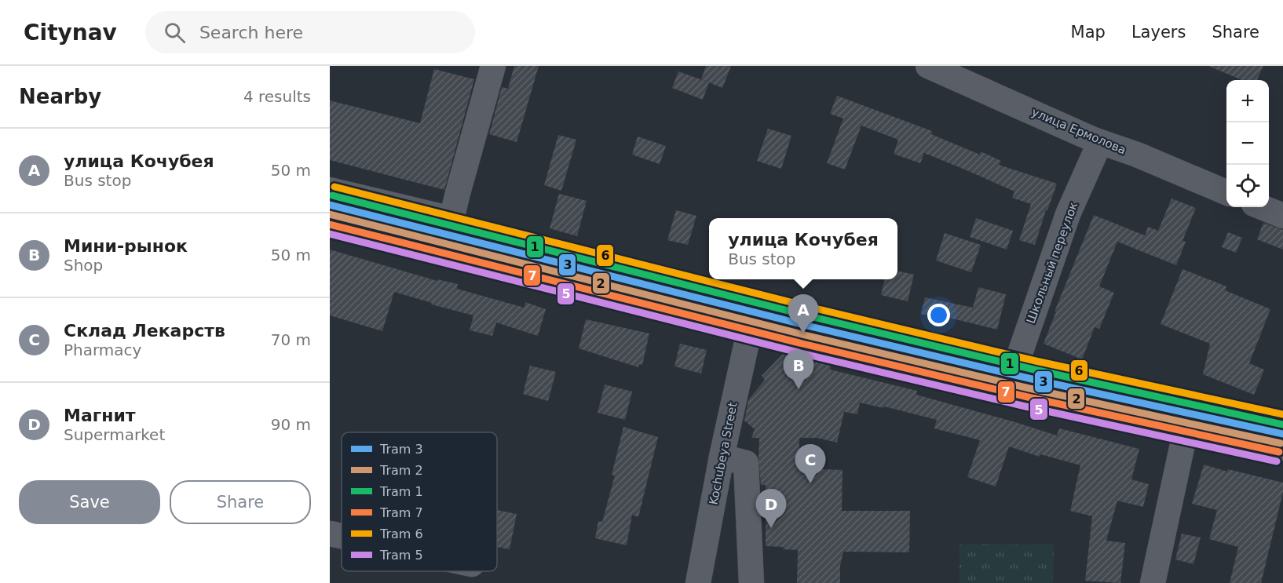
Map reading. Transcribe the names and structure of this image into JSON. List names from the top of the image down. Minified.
{"streets":{"street":["улица Ермолова","Школьный переулок","Kochubeya Street"]},"crossings":[["улица Ермолова","Школьный переулок"]],"lines":["tram line 6","tram line 1","tram line 3","tram line 2","tram line 7","tram line 5"],"legend":["Tram 3","Tram 2","Tram 1","Tram 7","Tram 6","Tram 5"],"page":{"header":"Citynav","search":"Search here","nav":["Map","Layers","Share"],"heading":["Nearby","4 results"],"map_buttons":["+","−"],"list":[{"mark":"A","name":"улица Кочубея","note":"Bus stop","value":"50 m"},{"mark":"B","name":"Мини-рынок","note":"Shop","value":"50 m"},{"mark":"C","name":"Склад Лекарств","note":"Pharmacy","value":"70 m"},{"mark":"D","name":"Магнит","note":"Supermarket","value":"90 m"}],"popup":["улица Кочубея","Bus stop"],"pins":["A","B","C","D"],"buttons":["Save","Share"]}}
